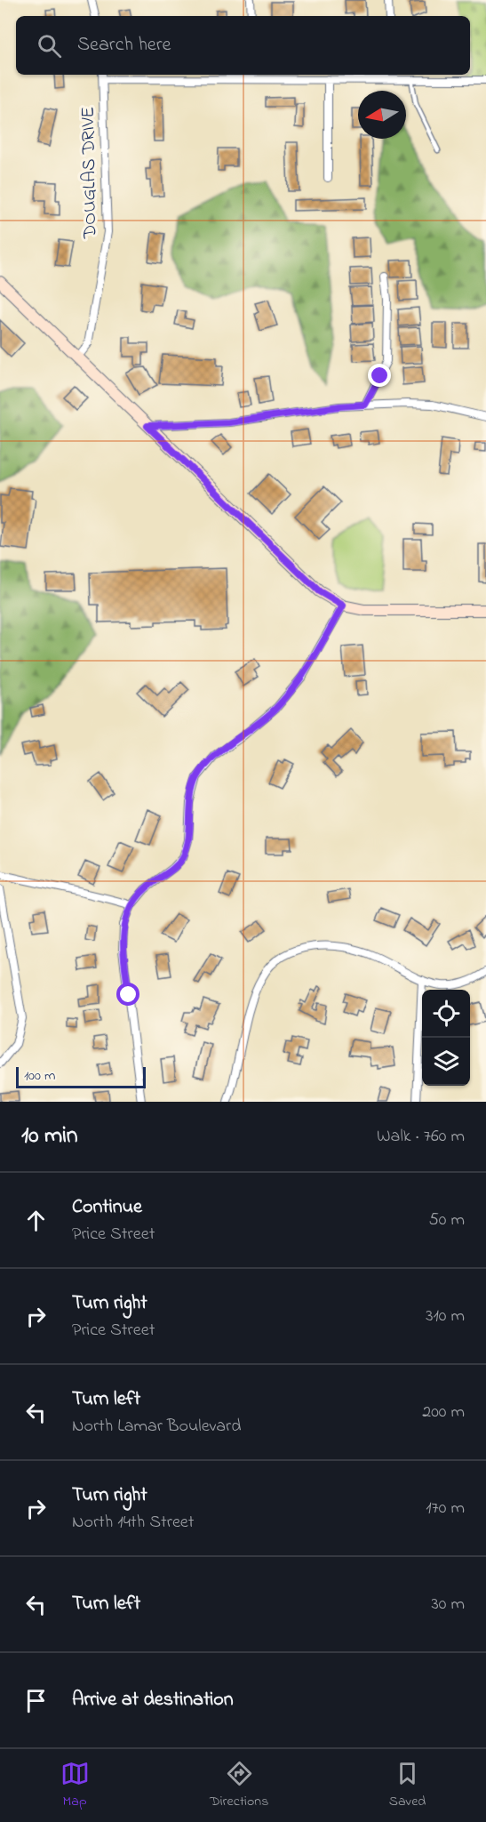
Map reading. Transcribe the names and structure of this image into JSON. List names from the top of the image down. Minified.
{"streets":{"street":["DOUGLAS DRIVE"]},"scale_bar":"100 m","north":"left","page":{"search":"Search here","scale":"100 m","heading":["10 min","Walk · 760 m"],"list":[["Continue","Price Street","50 m"],["Turn right","Price Street","310 m"],["Turn left","North Lamar Boulevard","200 m"],["Turn right","North 14th Street","170 m"],["Turn left","30 m"],"Arrive at destination"],"nav":["Map","Directions","Saved"]}}
